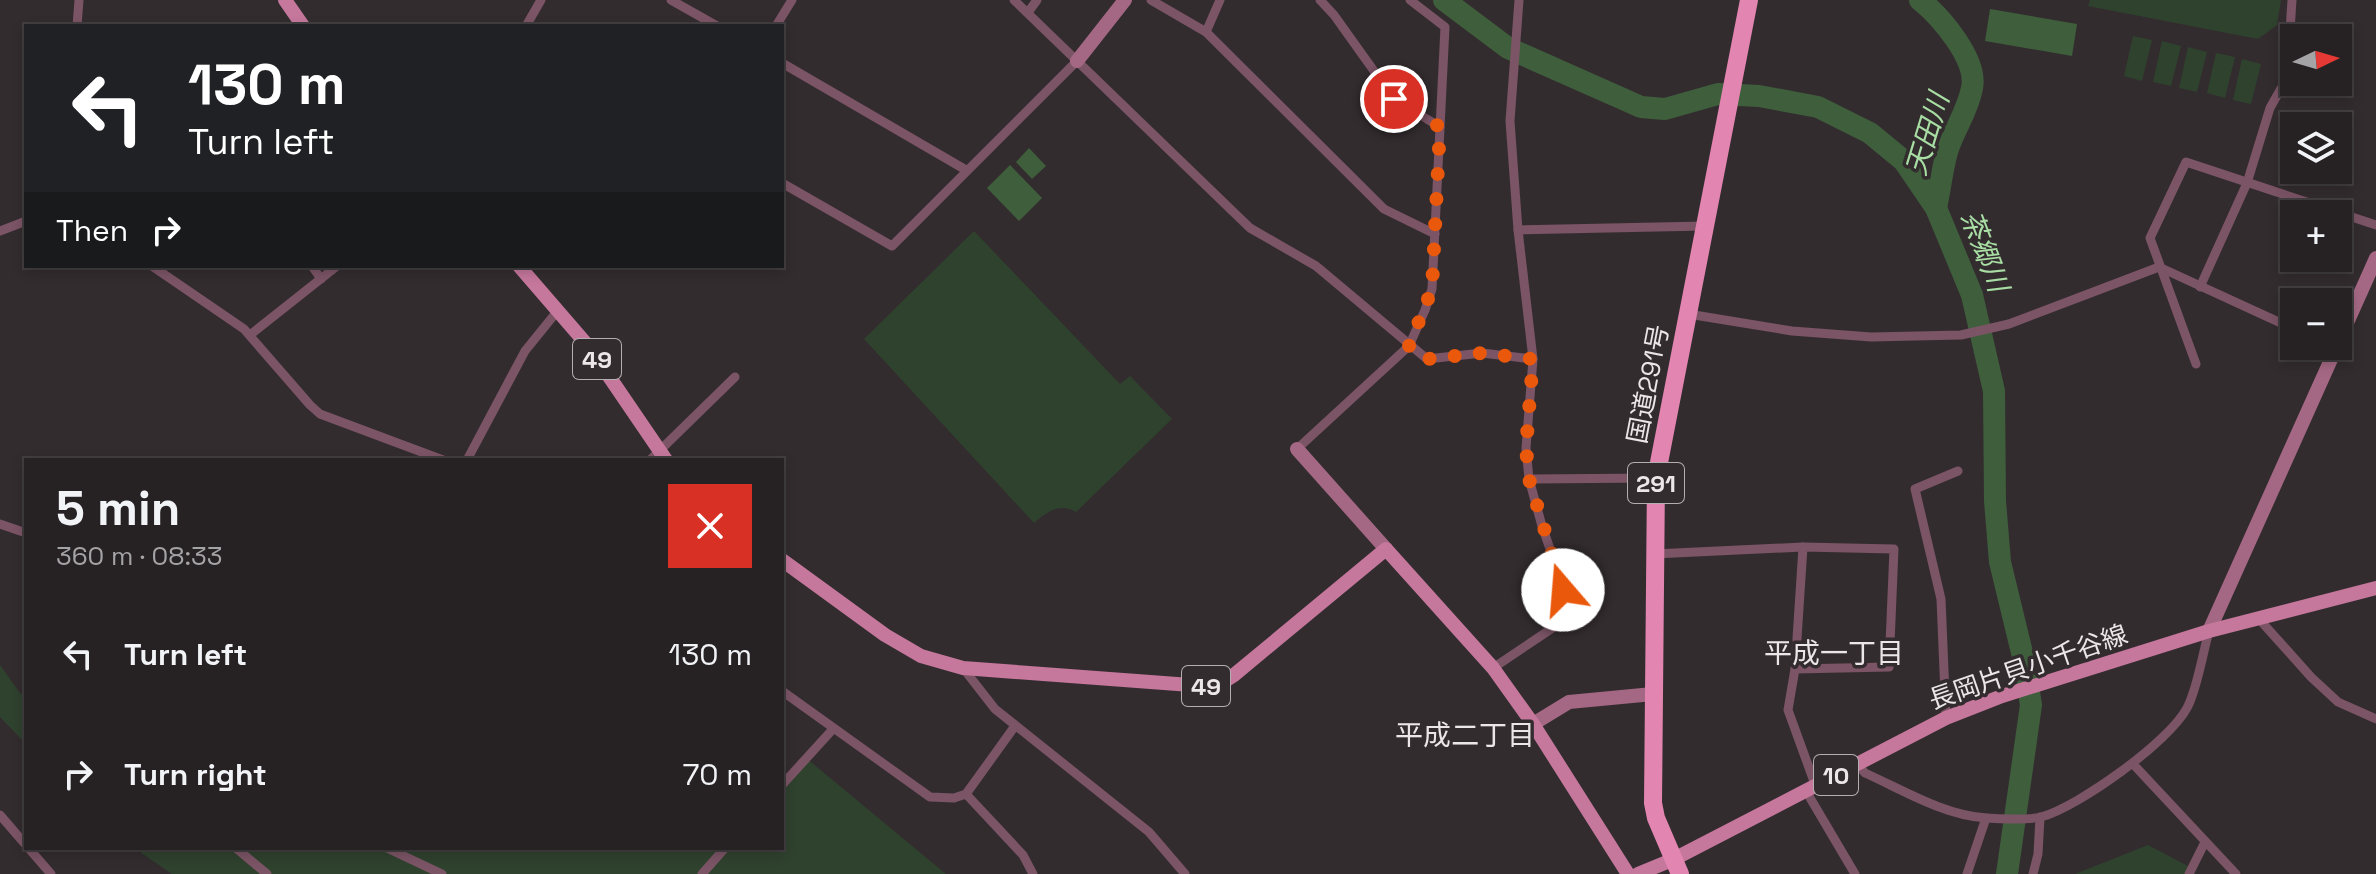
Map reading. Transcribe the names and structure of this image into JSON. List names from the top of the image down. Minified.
{"streets":{"highway":["国道291号","291"],"main road":["49","長岡片貝小千谷線","10"]},"crossings":[["国道291号","長岡片貝小千谷線"]],"districts":["平成一丁目","平成二丁目"],"water":["天田川","茶郷川"],"north":"right","page":{"map_buttons":["+","−"],"turn":["130 m","Turn left"],"then":"Then","heading":["5 min","360 m · 08:33"],"list":[{"name":"Turn left","value":"130 m"},{"name":"Turn right","value":"70 m"}]}}
